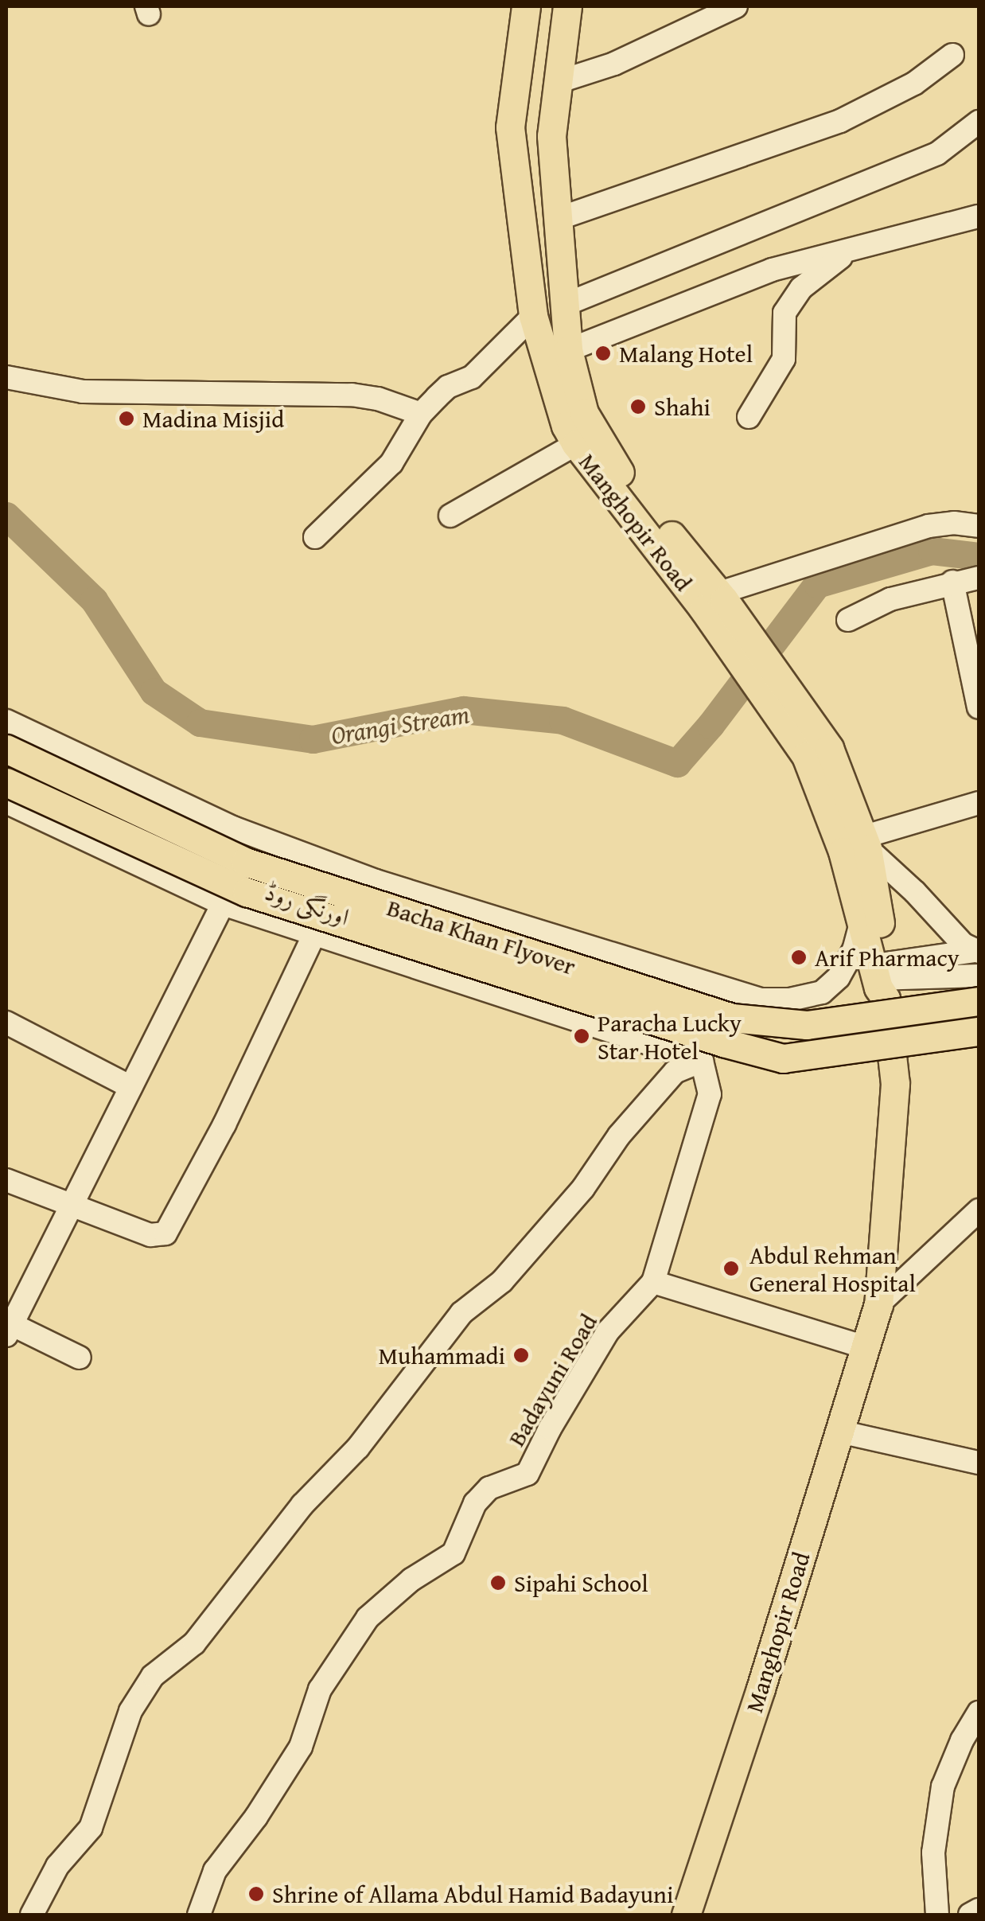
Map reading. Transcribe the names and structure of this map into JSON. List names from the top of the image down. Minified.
{"streets":{"main road":["Manghopir Road","Bacha Khan Flyover"],"street":["اورنگی روڈ","Badayuni Road"]},"crossings":[["Manghopir Road","اورنگی روڈ"]],"water":["Orangi Stream"],"places":["Malang Hotel","Shahi","Madina Misjid","Arif Pharmacy","Paracha Lucky Star Hotel","Abdul Rehman General Hospital","Muhammadi","Sipahi School","Shrine of Allama Abdul Hamid Badayuni"]}
